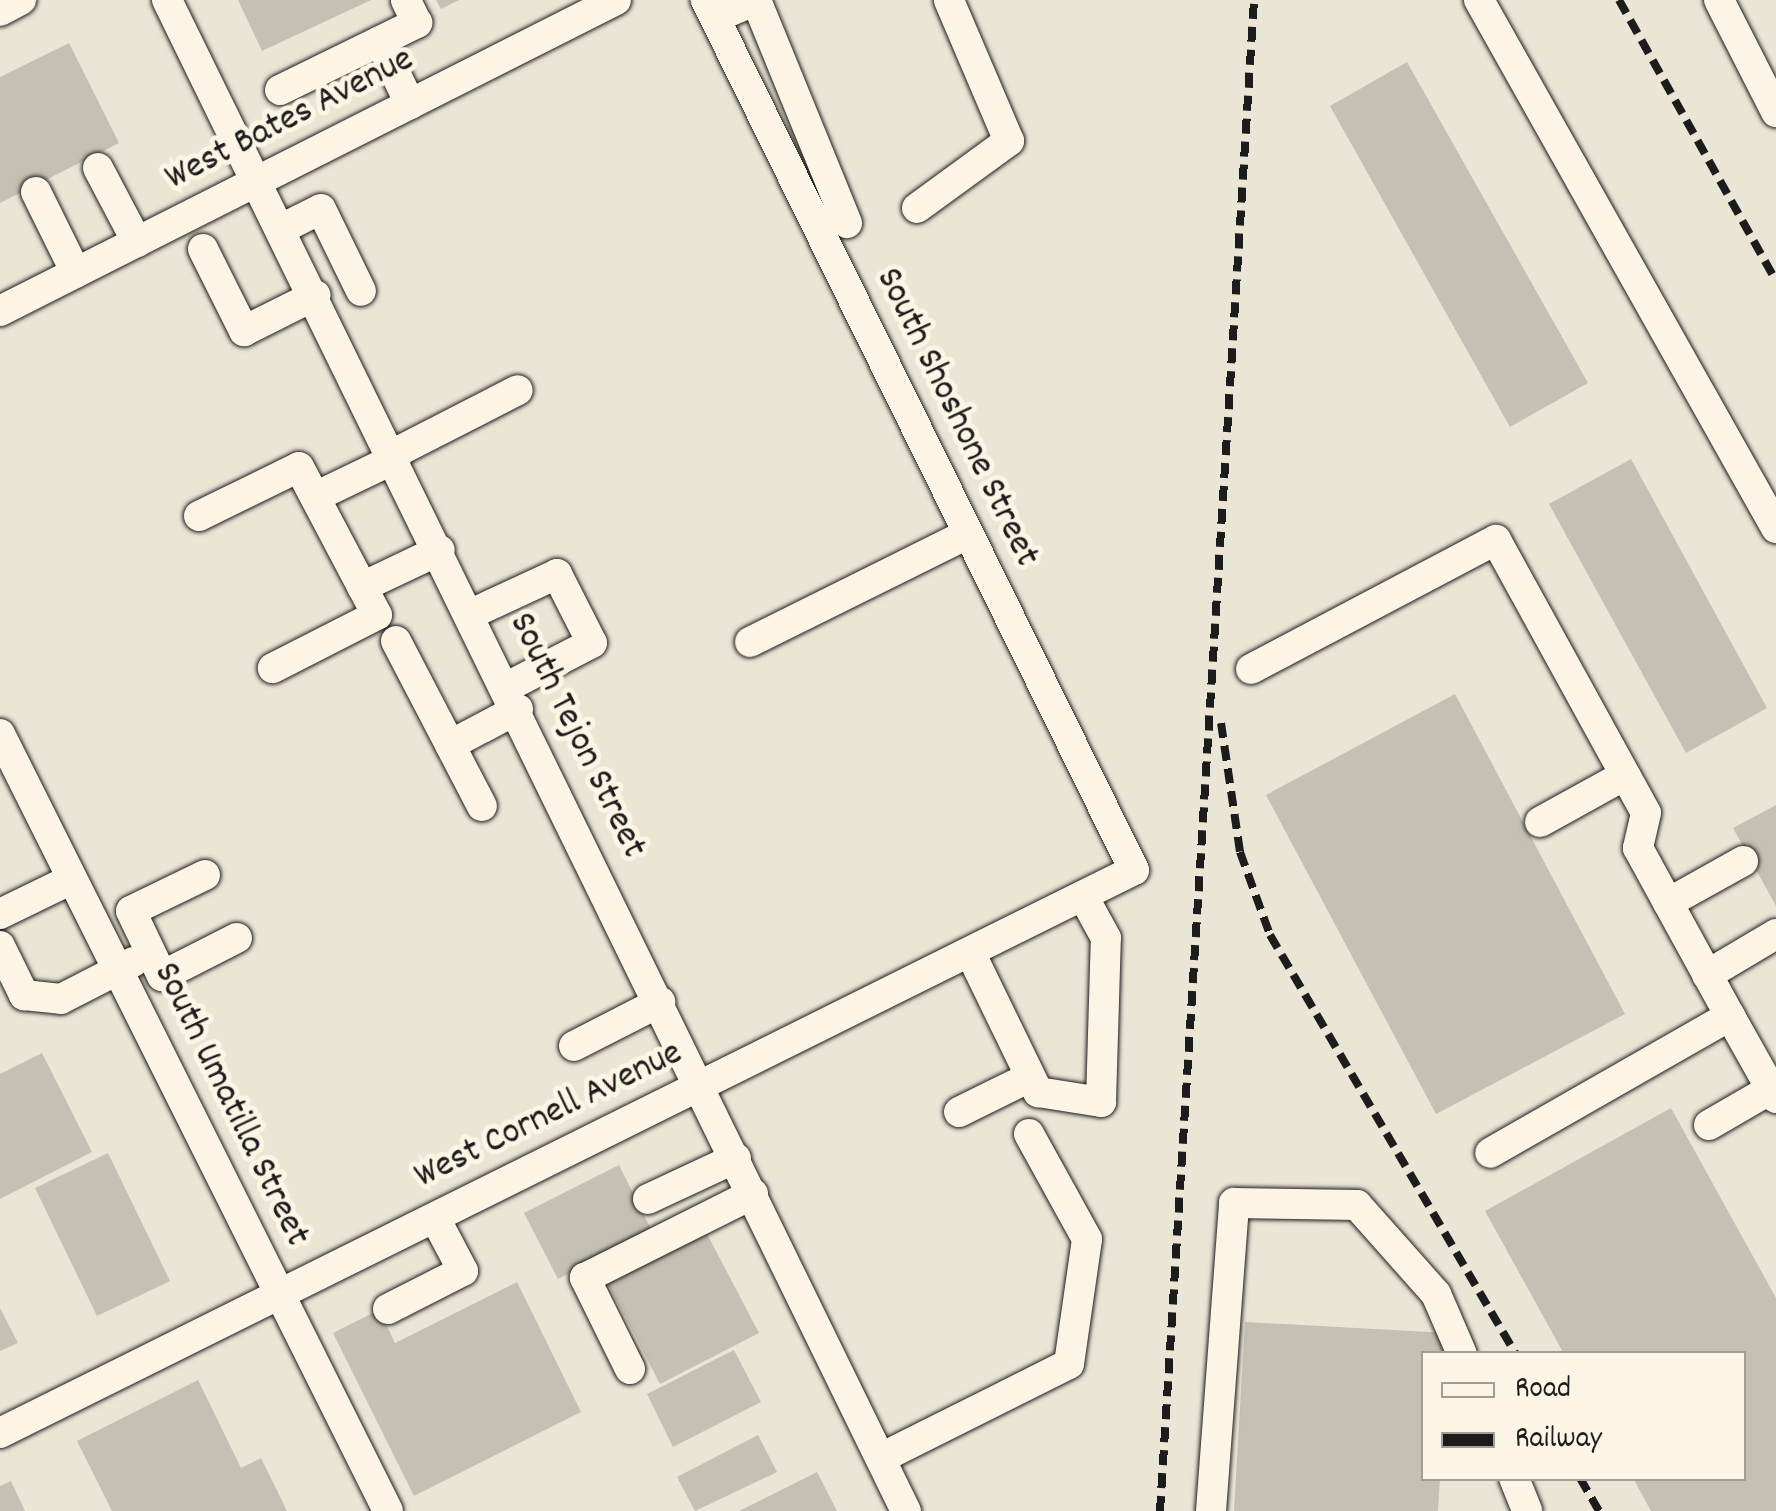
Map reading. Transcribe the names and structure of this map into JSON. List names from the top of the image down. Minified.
{"streets":{"street":["West Bates Avenue","South Shoshone Street","South Tejon Street","South Umatilla Street","West Cornell Avenue"]},"crossings":[["West Bates Avenue","South Tejon Street"],["South Shoshone Street","West Cornell Avenue"],["South Tejon Street","West Cornell Avenue"],["South Umatilla Street","West Cornell Avenue"]],"legend":["Road","Railway"]}
